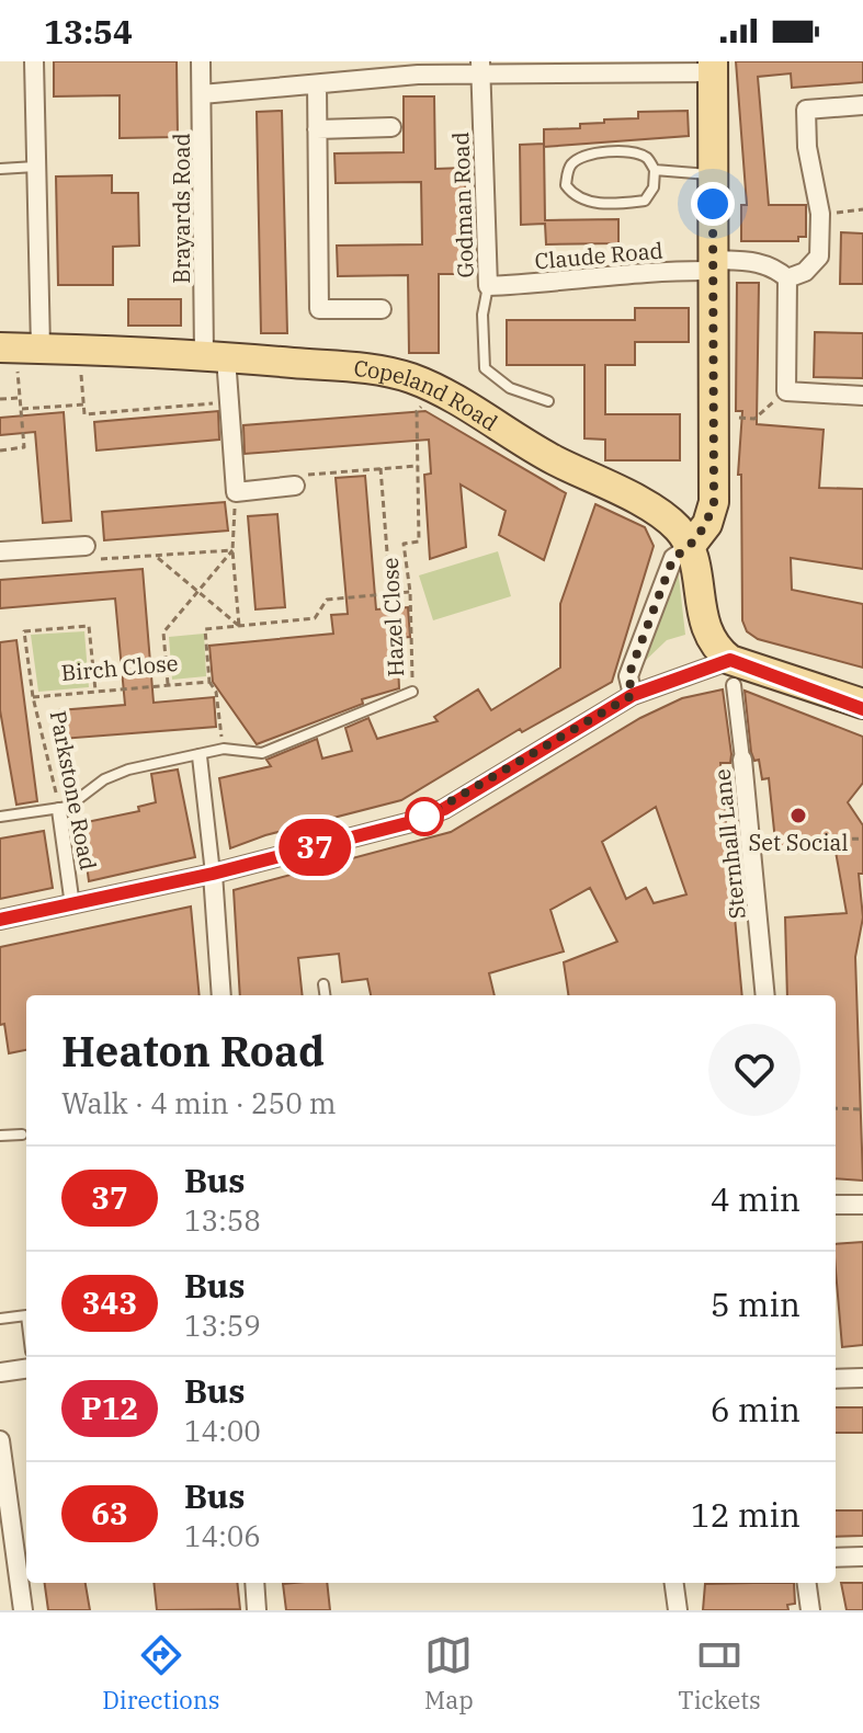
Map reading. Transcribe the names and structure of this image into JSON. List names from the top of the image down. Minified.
{"streets":{"main road":["Copeland Road"],"street":["Godman Road","Brayards Road","Claude Road","Parkstone Road","Sternhall Lane"],"path":["Hazel Close","Birch Close"]},"crossings":[["Godman Road","Claude Road"],["Brayards Road","Copeland Road"],["Copeland Road","Sternhall Lane"],["Birch Close","Parkstone Road"]],"places":["Set Social"],"lines":["bus line 37"],"page":{"status":"13:54","on_map":"37","heading":["Heaton Road","Walk · 4 min · 250 m"],"list":[{"mark":"37","name":"Bus","note":"13:58","value":"4 min"},{"mark":"343","name":"Bus","note":"13:59","value":"5 min"},{"mark":"P12","name":"Bus","note":"14:00","value":"6 min"},{"mark":"63","name":"Bus","note":"14:06","value":"12 min"}],"tabs":["Directions","Map","Tickets"]}}
